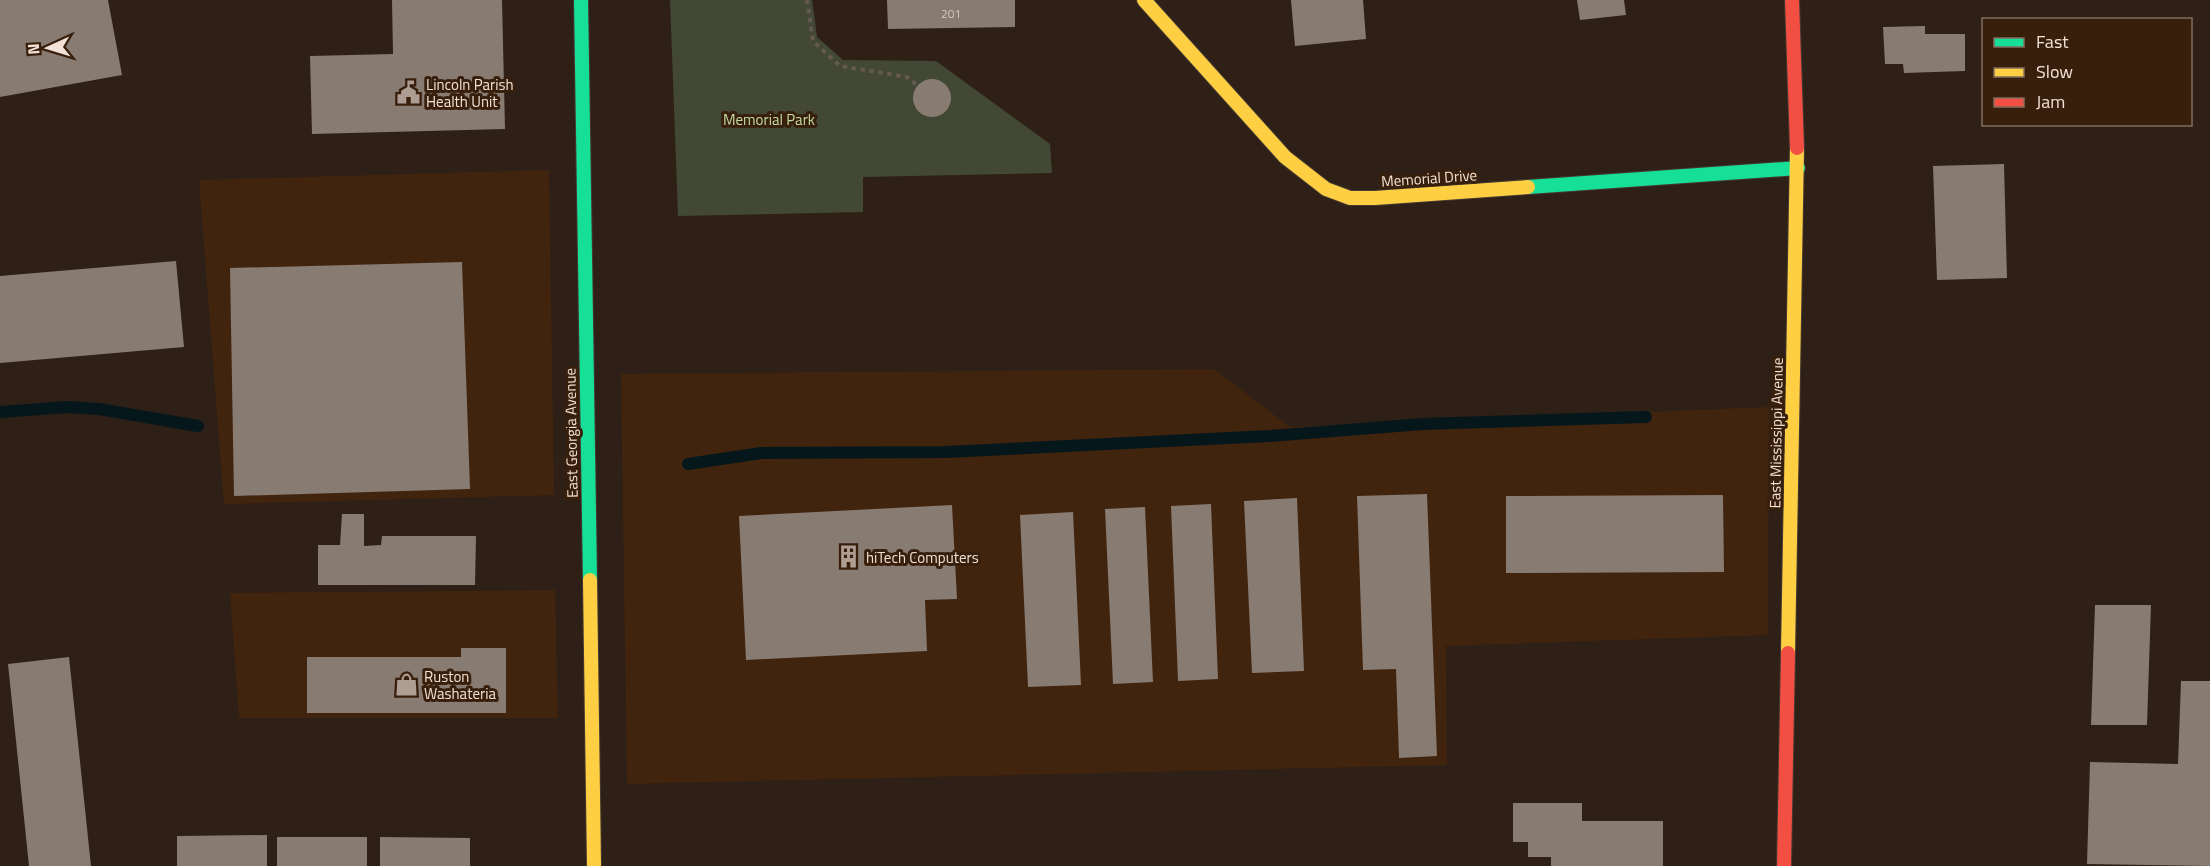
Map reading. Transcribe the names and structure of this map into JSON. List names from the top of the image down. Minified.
{"streets":{"street":["Memorial Drive","East Georgia Avenue","East Mississippi Avenue"]},"crossings":[["Memorial Drive","East Mississippi Avenue"]],"parks":["Memorial Park"],"places":{"public building":["Lincoln Parish Health Unit"],"building":["hiTech Computers"],"shop":["Ruston Washateria"]},"house_numbers":["201"],"legend":["Fast","Slow","Jam"],"north":"left"}
